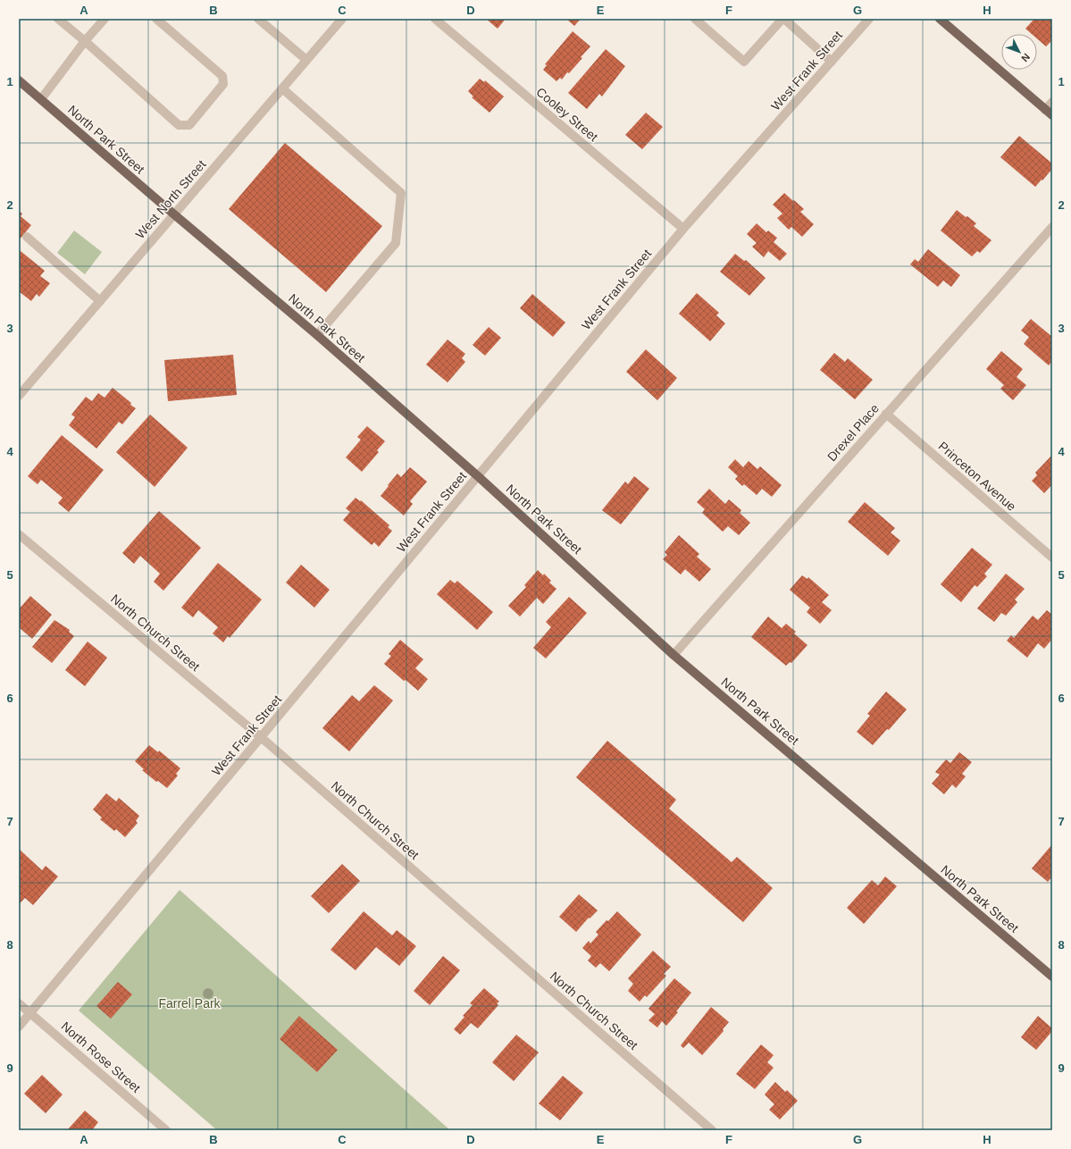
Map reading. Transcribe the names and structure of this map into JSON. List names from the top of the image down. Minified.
{"streets":{"main road":["North Park Street"],"street":["West Frank Street","Cooley Street","West North Street","Drexel Place","Princeton Avenue","North Church Street","North Rose Street"]},"crossings":[["West Frank Street","Cooley Street"],["West Frank Street","North Park Street"],["West Frank Street","North Church Street"],["West Frank Street","North Rose Street"],["North Park Street","West North Street"],["North Park Street","Drexel Place"],["Drexel Place","Princeton Avenue"]],"parks":["Farrel Park"],"north":"bottom right","grid":{"columns":["A","B","C","D","E","F","G","H"],"rows":["1","2","3","4","5","6","7","8","9"]}}
